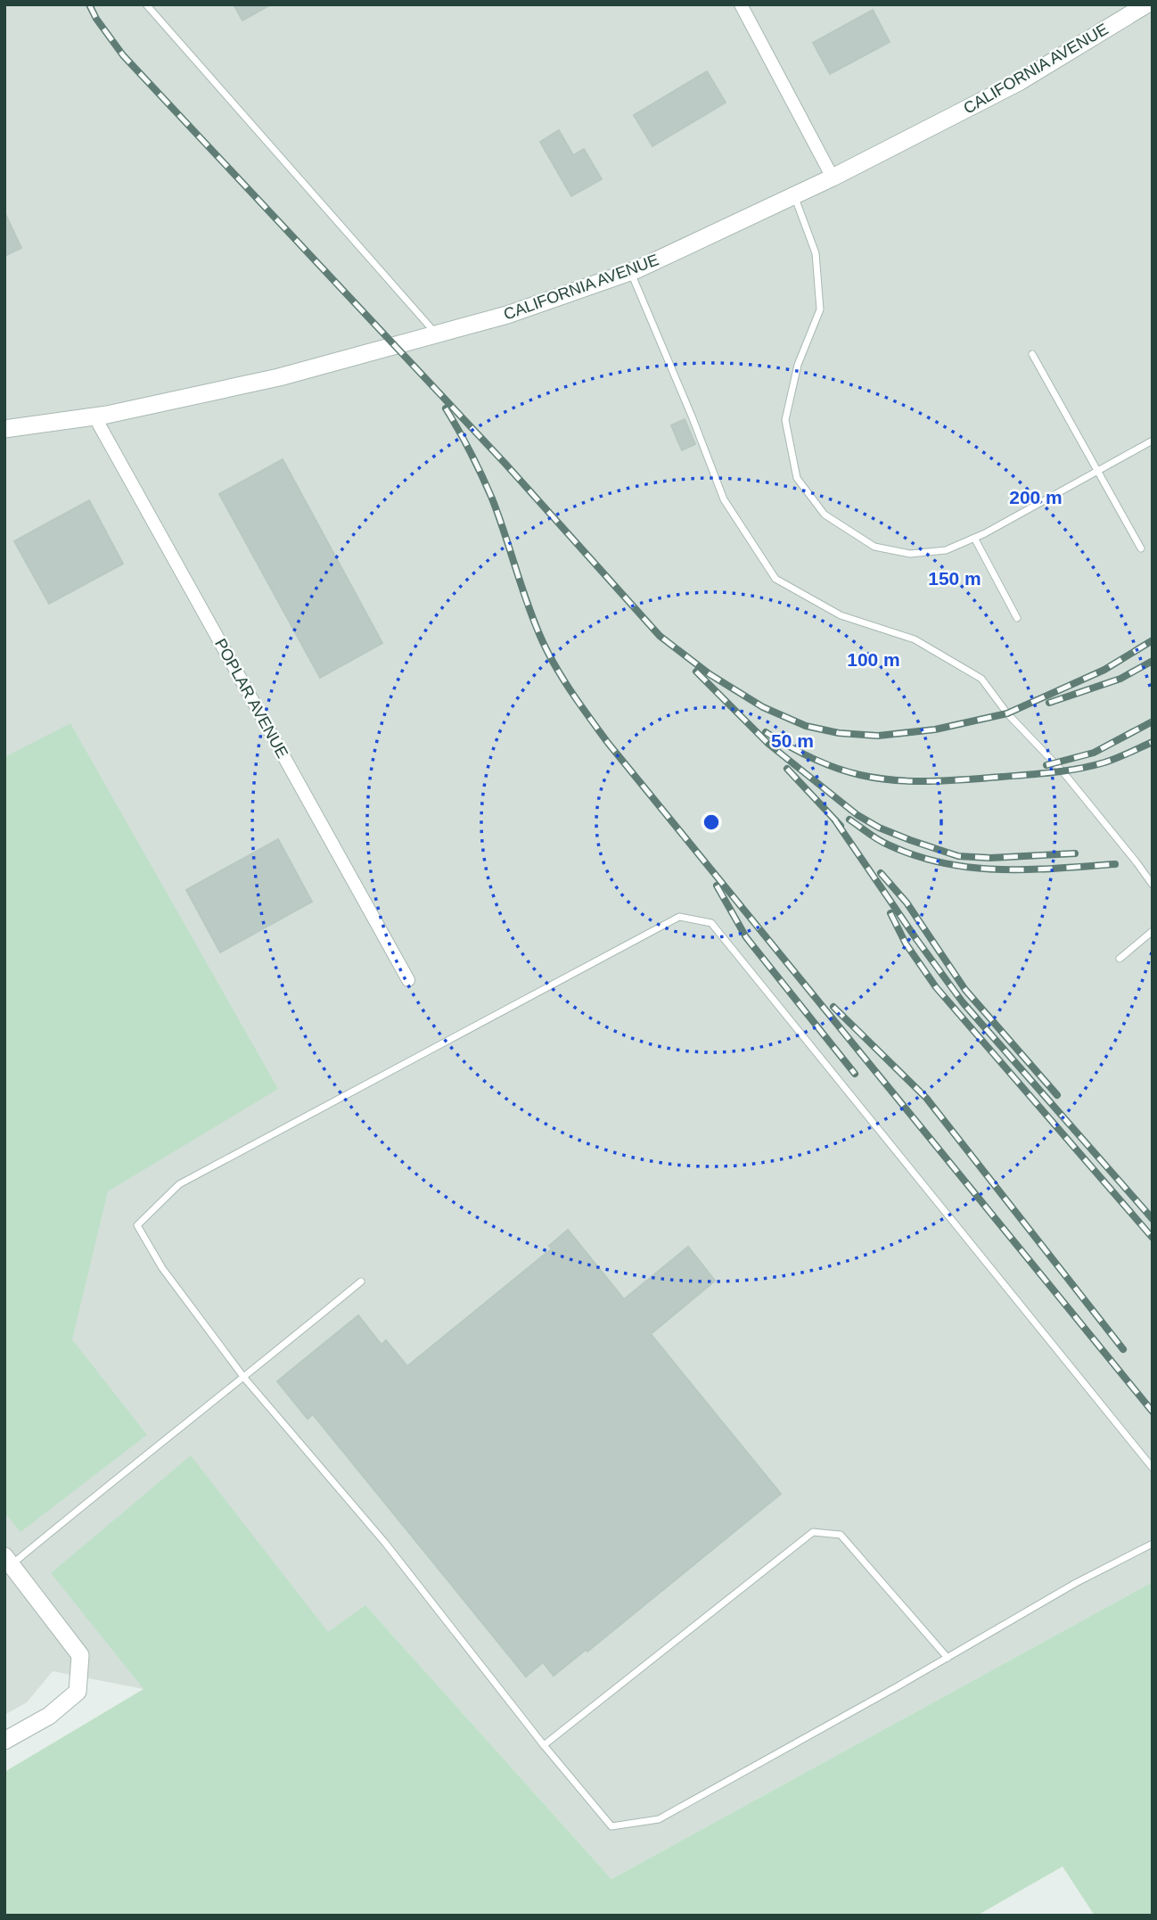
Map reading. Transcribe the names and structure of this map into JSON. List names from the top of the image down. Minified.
{"streets":{"street":["CALIFORNIA AVENUE","POPLAR AVENUE"]},"crossings":[["CALIFORNIA AVENUE","POPLAR AVENUE"]],"rings":["200 m","150 m","100 m","50 m"]}
